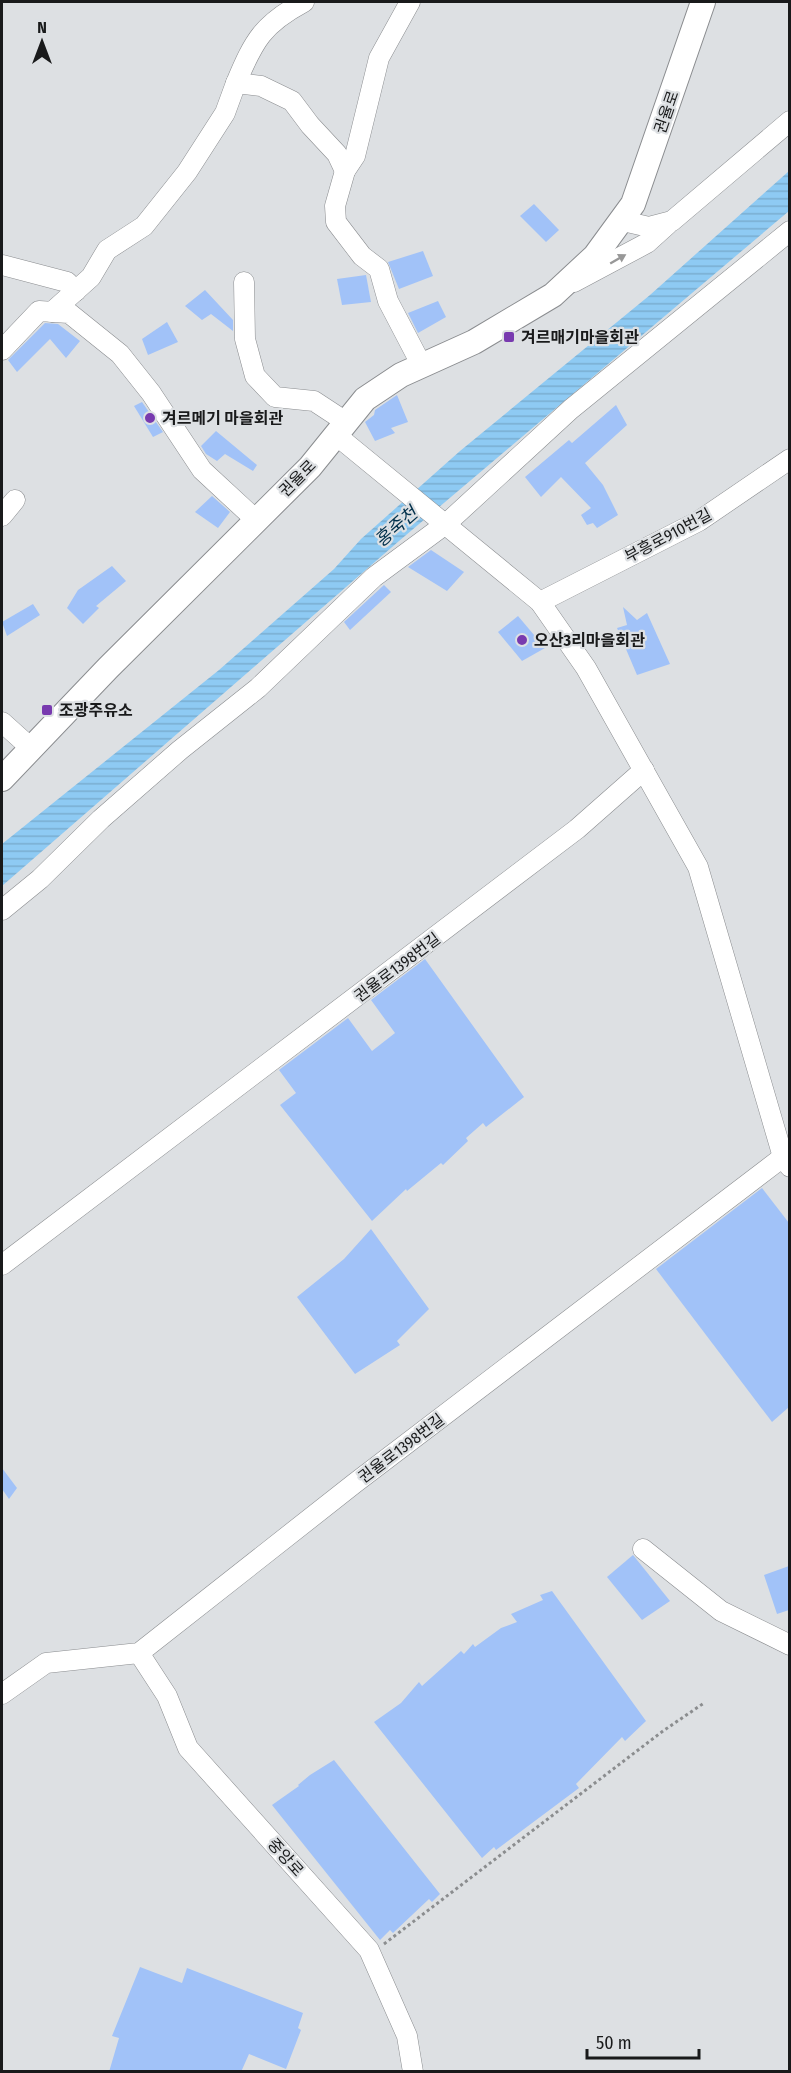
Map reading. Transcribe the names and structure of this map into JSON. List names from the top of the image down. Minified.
{"streets":{"main road":["권율로"],"street":["부흥로910번길","권율로1398번길","중앙로"]},"crossings":[["권율로","권율로1398번길"],["부흥로910번길","권율로1398번길"],["권율로1398번길","중앙로"]],"water":["홍죽천"],"places":{"transit":["겨르매기마을회관","조광주유소"],"other":["겨르메기 마을회관","오산3리마을회관"]},"scale_bar":"50 m","north":"top"}
